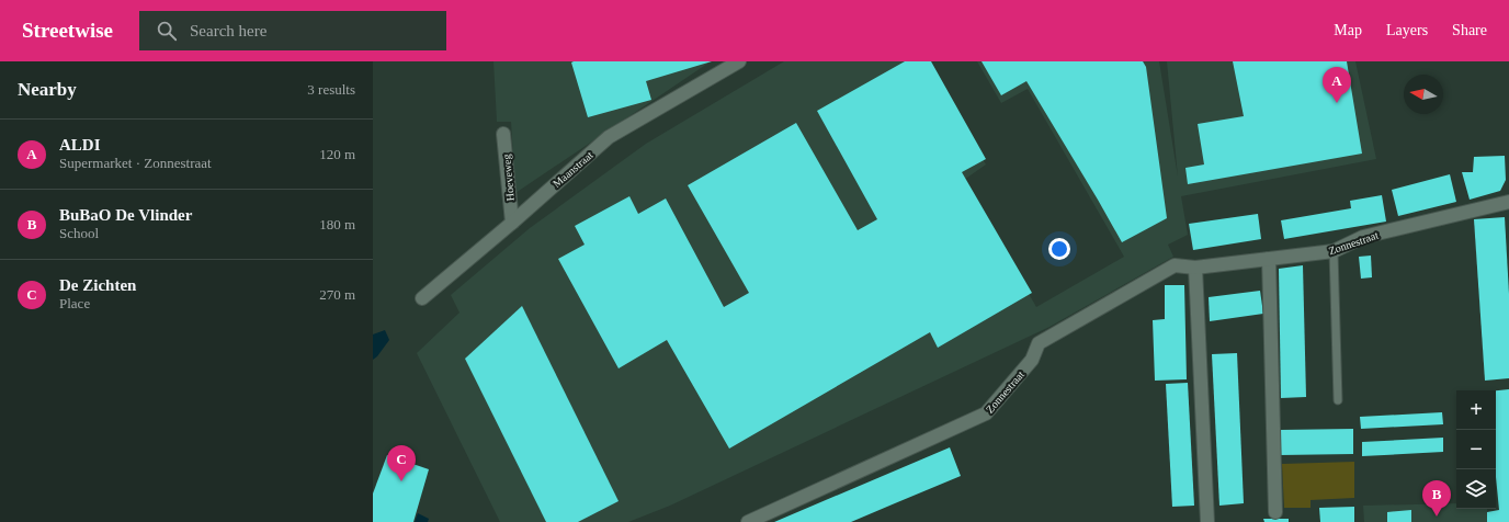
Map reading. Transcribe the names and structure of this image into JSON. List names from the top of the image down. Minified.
{"streets":{"street":["Maanstraat","Hoeveweg","Zonnestraat"]},"crossings":[["Maanstraat","Hoeveweg"]],"north":"left","page":{"header":"Streetwise","search":"Search here","nav":["Map","Layers","Share"],"heading":["Nearby","3 results"],"pins":["A","C","B"],"list":[{"mark":"A","name":"ALDI","note":"Supermarket · Zonnestraat","value":"120 m"},{"mark":"B","name":"BuBaO De Vlinder","note":"School","value":"180 m"},{"mark":"C","name":"De Zichten","note":"Place","value":"270 m"}],"map_buttons":["+","−"]}}
